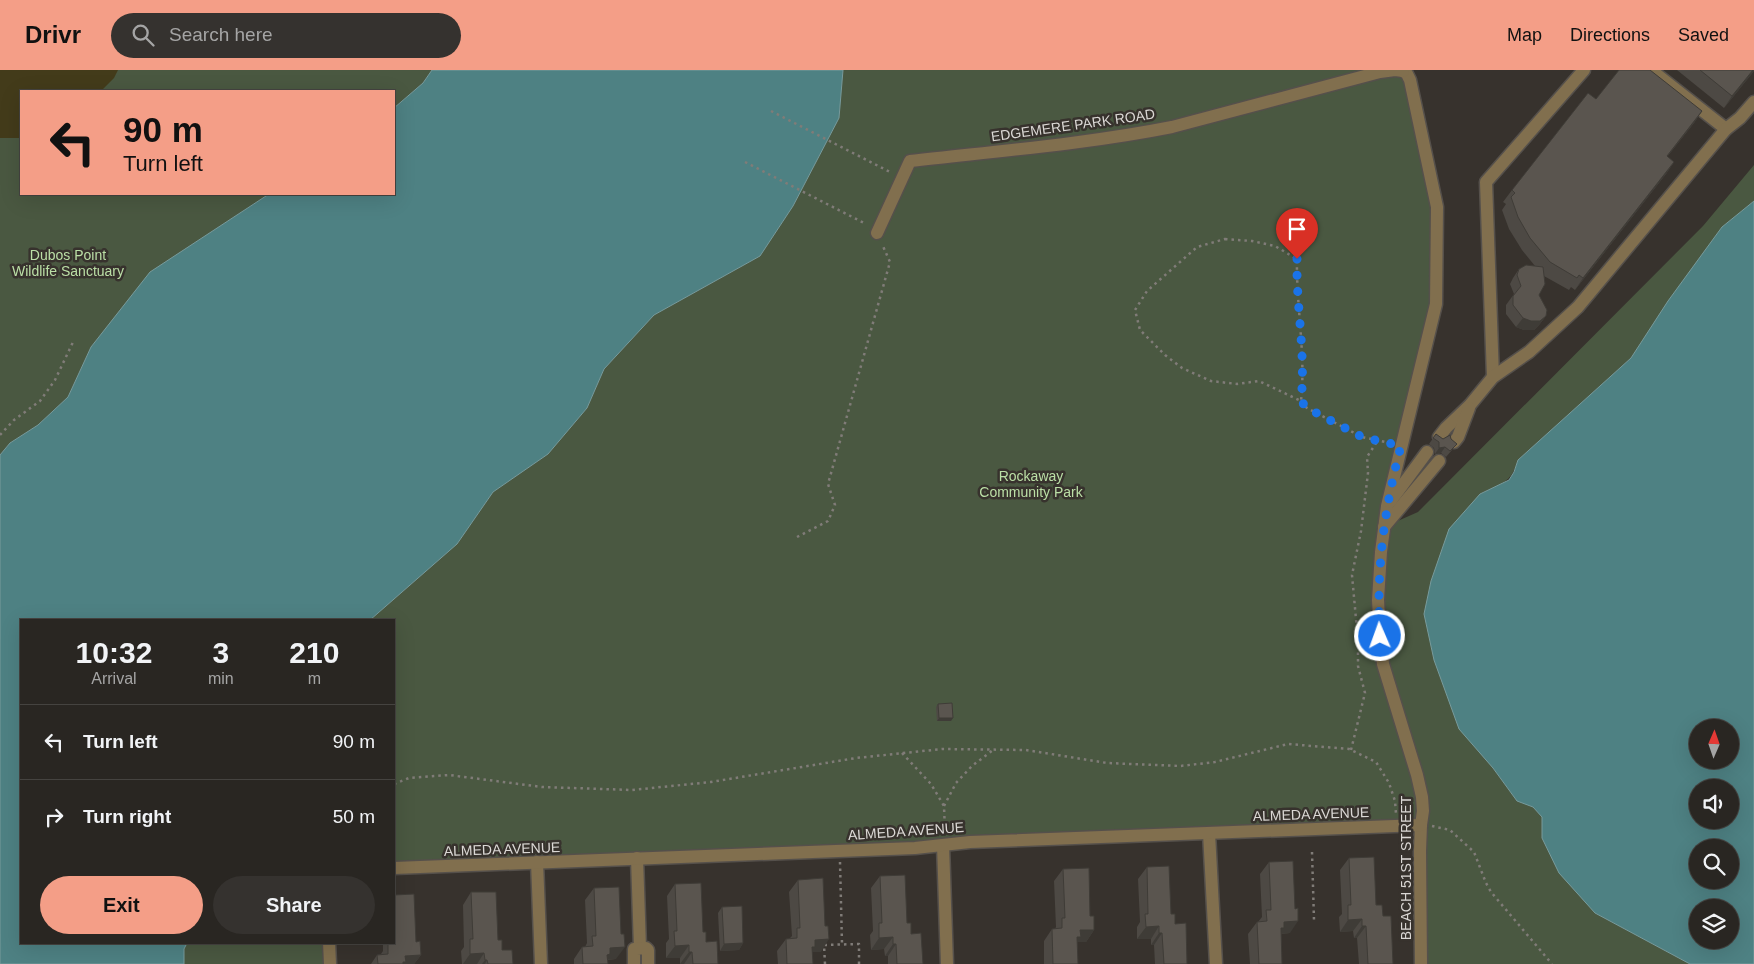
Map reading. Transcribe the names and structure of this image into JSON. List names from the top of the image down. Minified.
{"streets":{"street":["EDGEMERE PARK ROAD","ALMEDA AVENUE","BEACH 51ST STREET"]},"crossings":[["EDGEMERE PARK ROAD","BEACH 51ST STREET"],["ALMEDA AVENUE","BEACH 51ST STREET"]],"parks":["Dubos Point Wildlife Sanctuary","Rockaway Community Park"],"north":"top","page":{"header":"Drivr","search":"Search here","nav":["Map","Directions","Saved"],"turn":["90 m","Turn left"],"eta":["10:32","Arrival","3","min","210","m"],"list":[{"name":"Turn left","value":"90 m"},{"name":"Turn right","value":"50 m"}],"buttons":["Exit","Share"]}}
